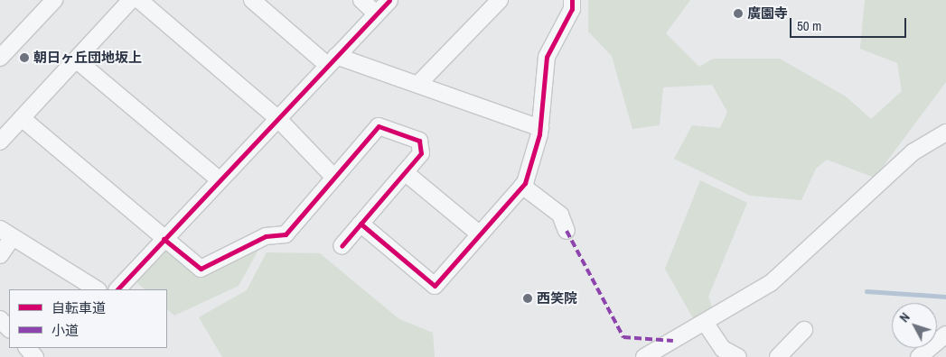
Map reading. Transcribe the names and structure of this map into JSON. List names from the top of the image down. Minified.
{"places":["廣園寺","朝日ヶ丘団地坂上","西笑院"],"legend":["自転車道","小道"],"scale_bar":"50 m","north":"top left"}
